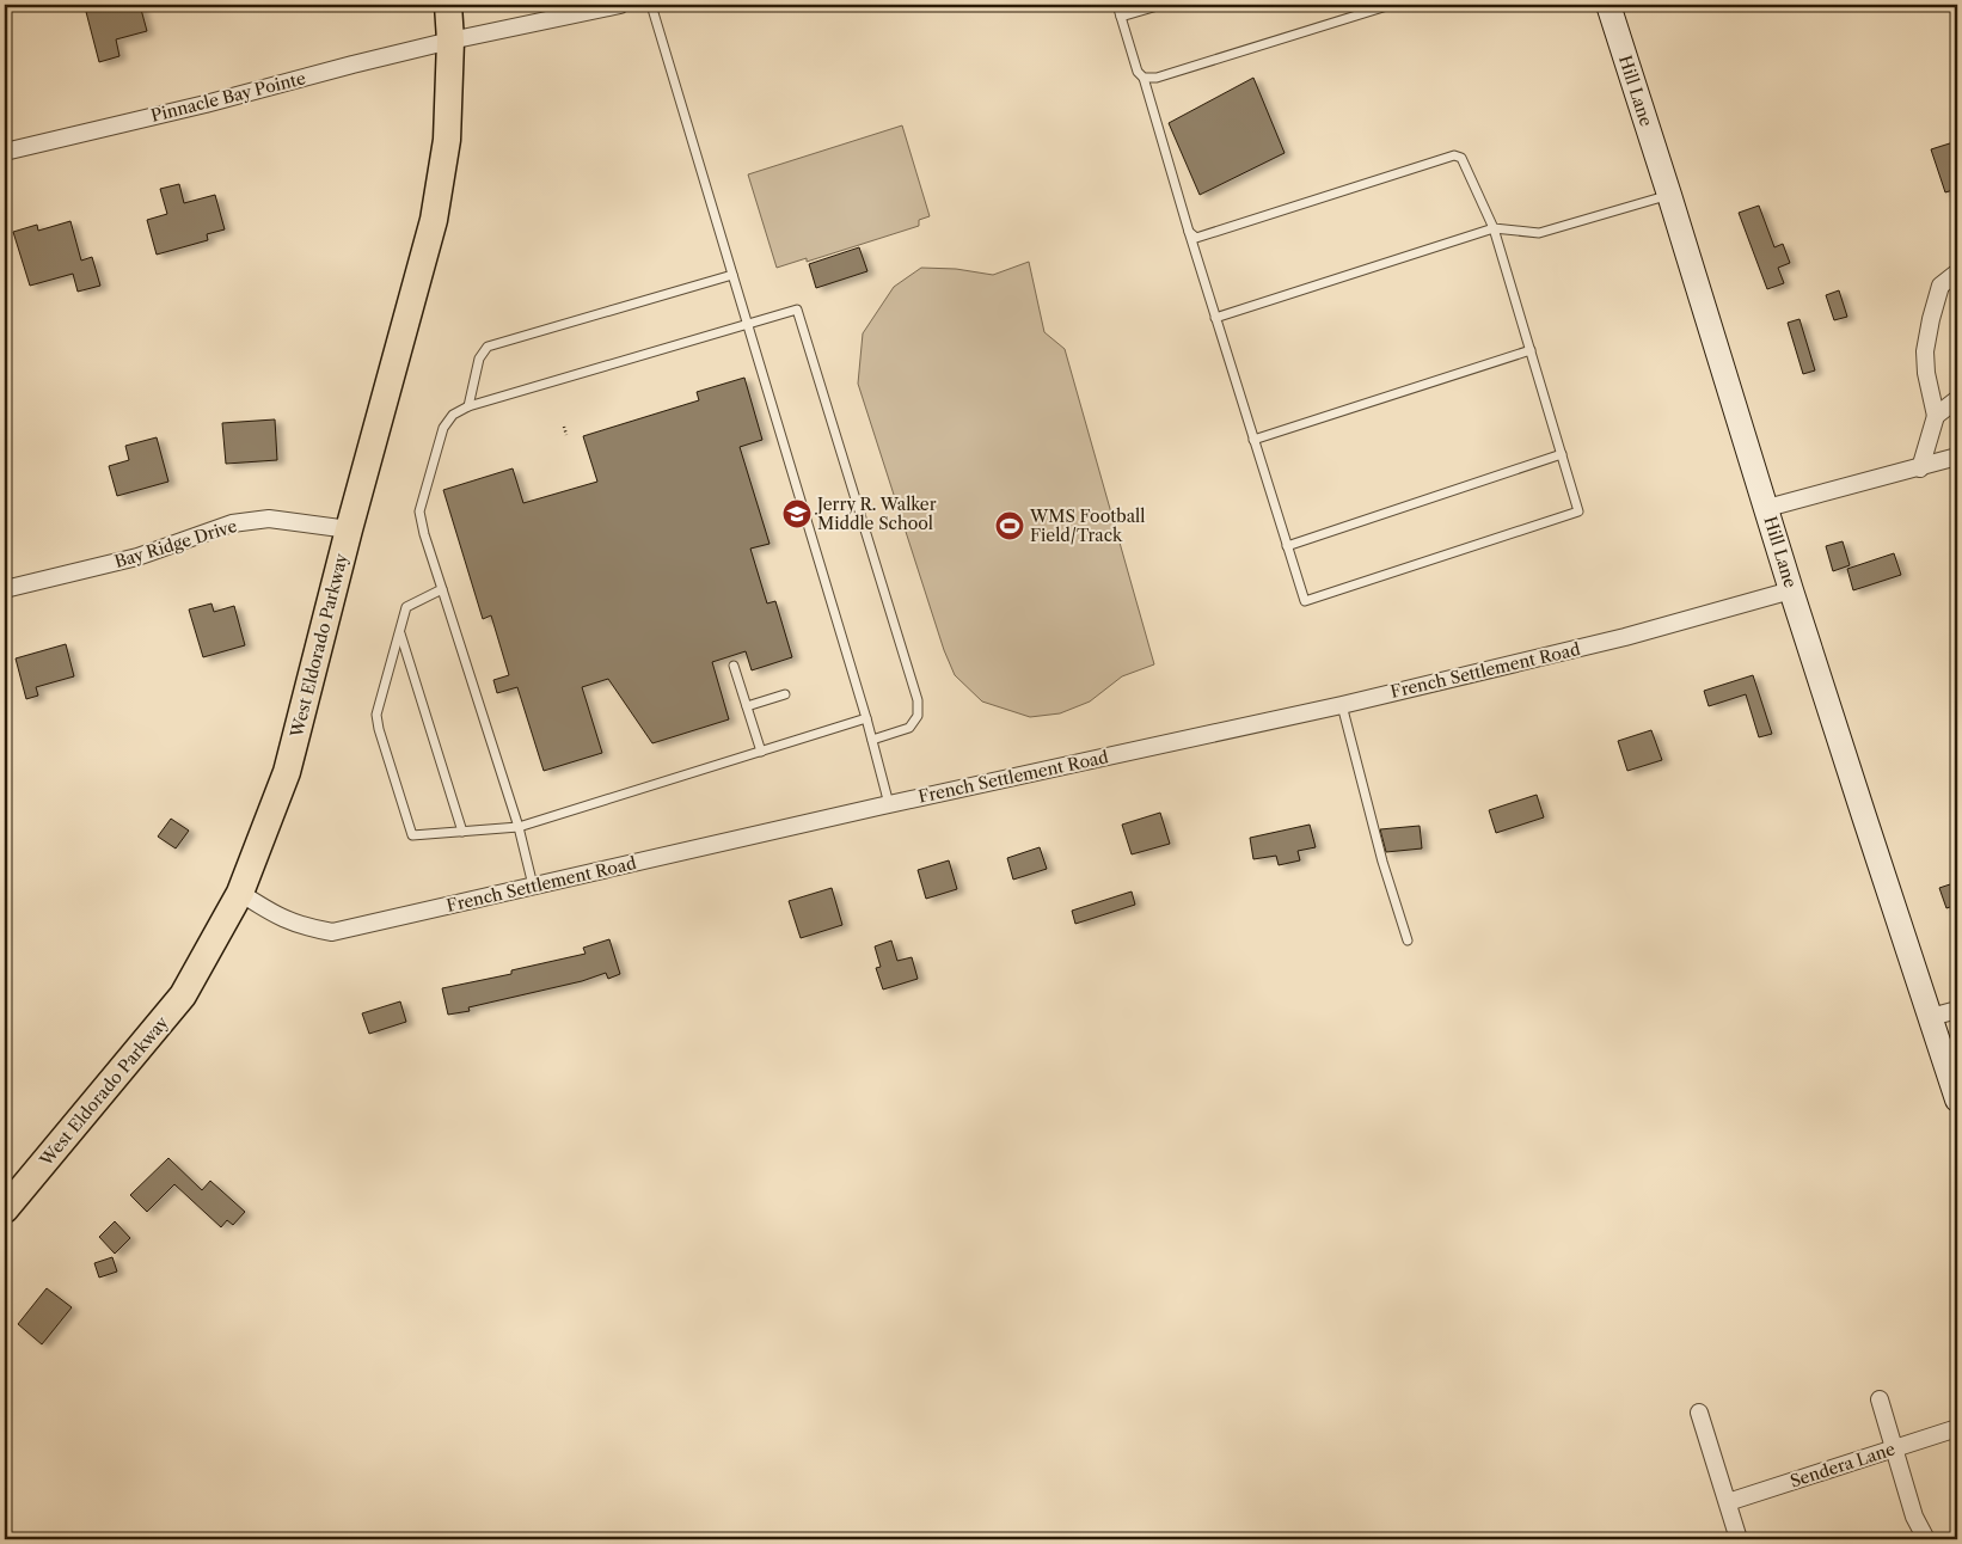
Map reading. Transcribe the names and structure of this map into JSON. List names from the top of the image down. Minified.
{"streets":{"main road":["West Eldorado Parkway"],"street":["Hill Lane","Pinnacle Bay Pointe","Bay Ridge Drive","French Settlement Road","Sendera Lane"]},"crossings":[["Hill Lane","French Settlement Road"],["Pinnacle Bay Pointe","West Eldorado Parkway"],["Bay Ridge Drive","West Eldorado Parkway"],["West Eldorado Parkway","French Settlement Road"]],"places":{"school or university":["Jerry R. Walker Middle School"],"sports":["WMS Football Field/Track"]}}
